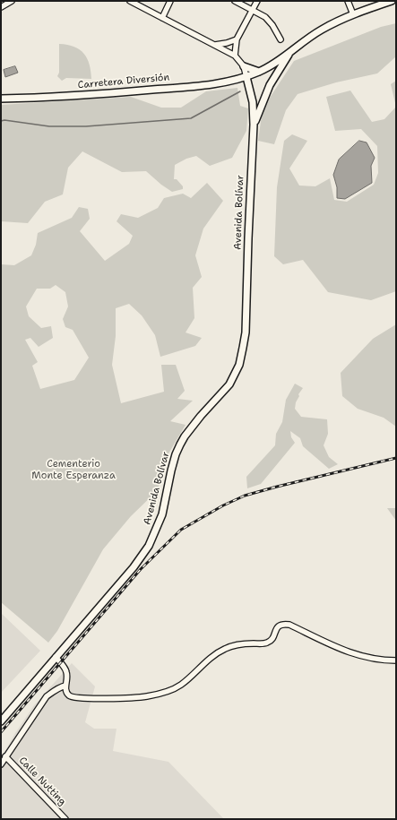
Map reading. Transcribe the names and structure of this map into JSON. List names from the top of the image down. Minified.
{"streets":{"main road":["Carretera Diversión","Avenida Bolívar"],"street":["Calle Nutting"]},"crossings":[["Carretera Diversión","Avenida Bolívar"]],"parks":["Cementerio Monte Esperanza"]}
